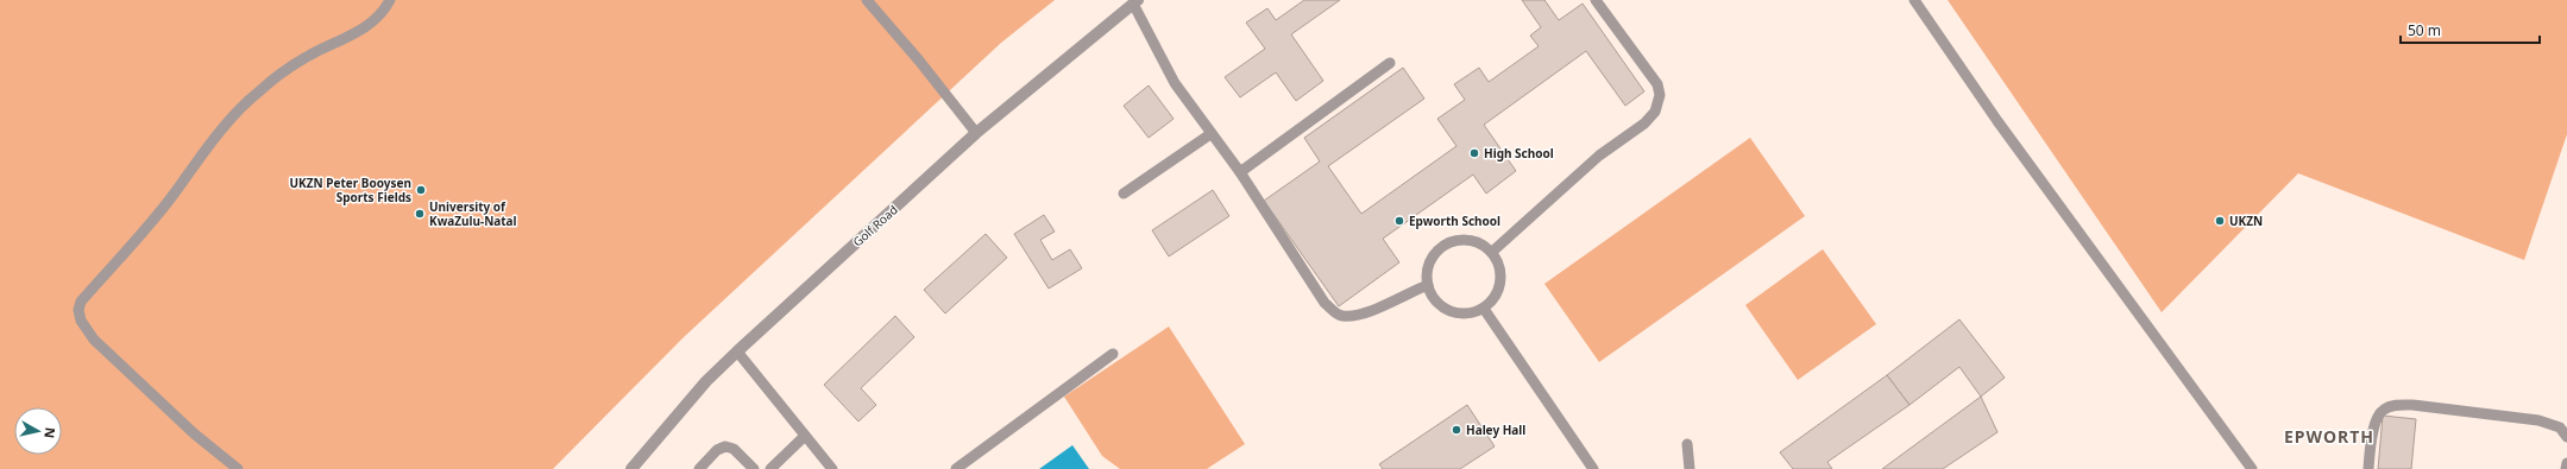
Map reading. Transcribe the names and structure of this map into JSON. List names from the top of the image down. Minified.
{"streets":{"street":["Golf Road"]},"districts":["EPWORTH"],"places":["High School","UKZN Peter Booysen Sports Fields","University of KwaZulu-Natal","Epworth School","UKZN","Haley Hall"],"scale_bar":"50 m","north":"right"}
